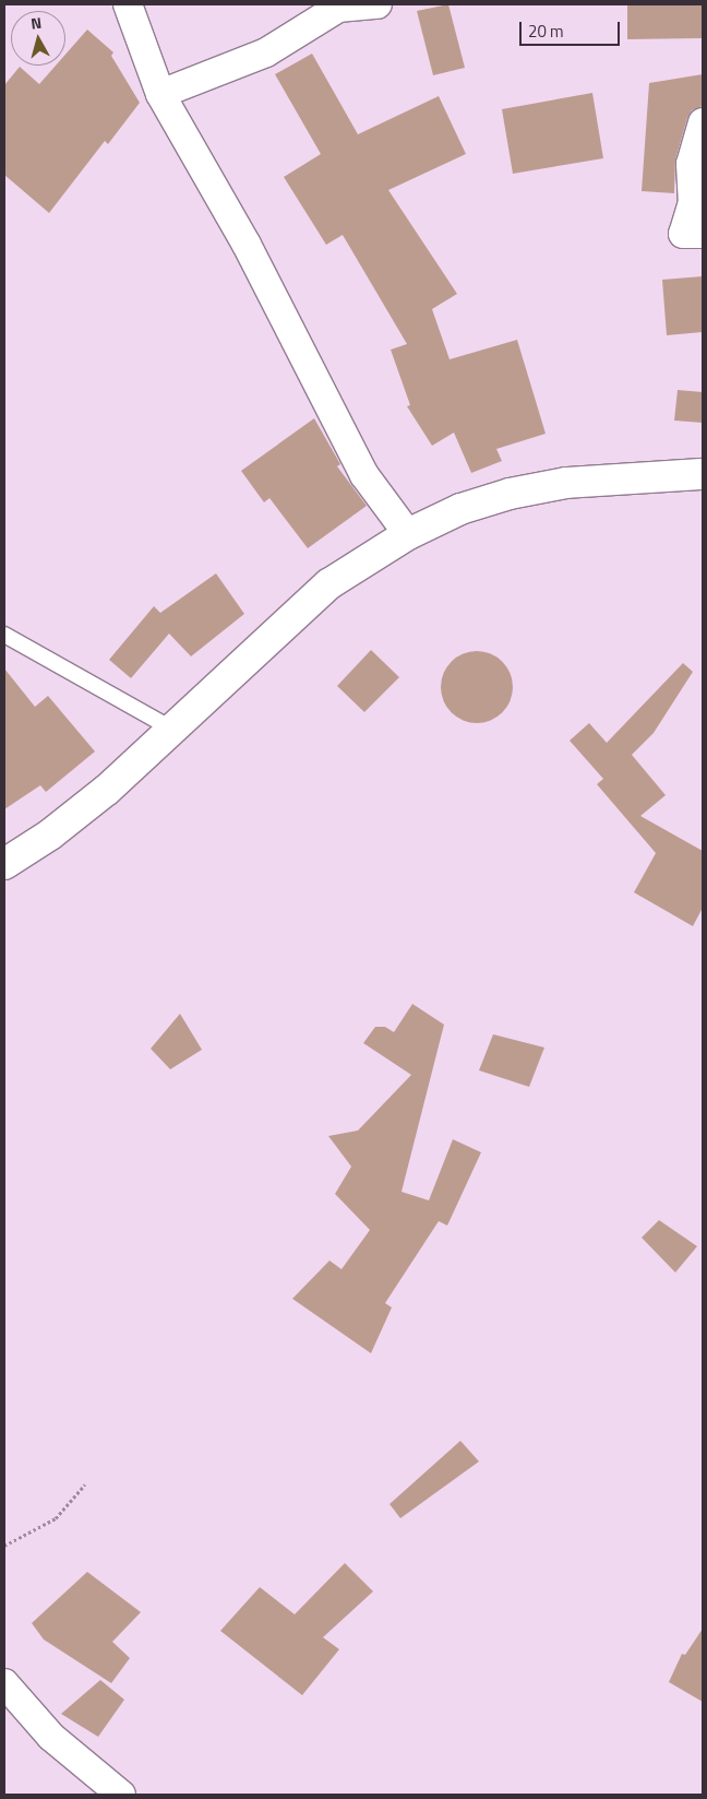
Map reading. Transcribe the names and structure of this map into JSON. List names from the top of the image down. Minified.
{"scale_bar":"20 m","north":"top"}
